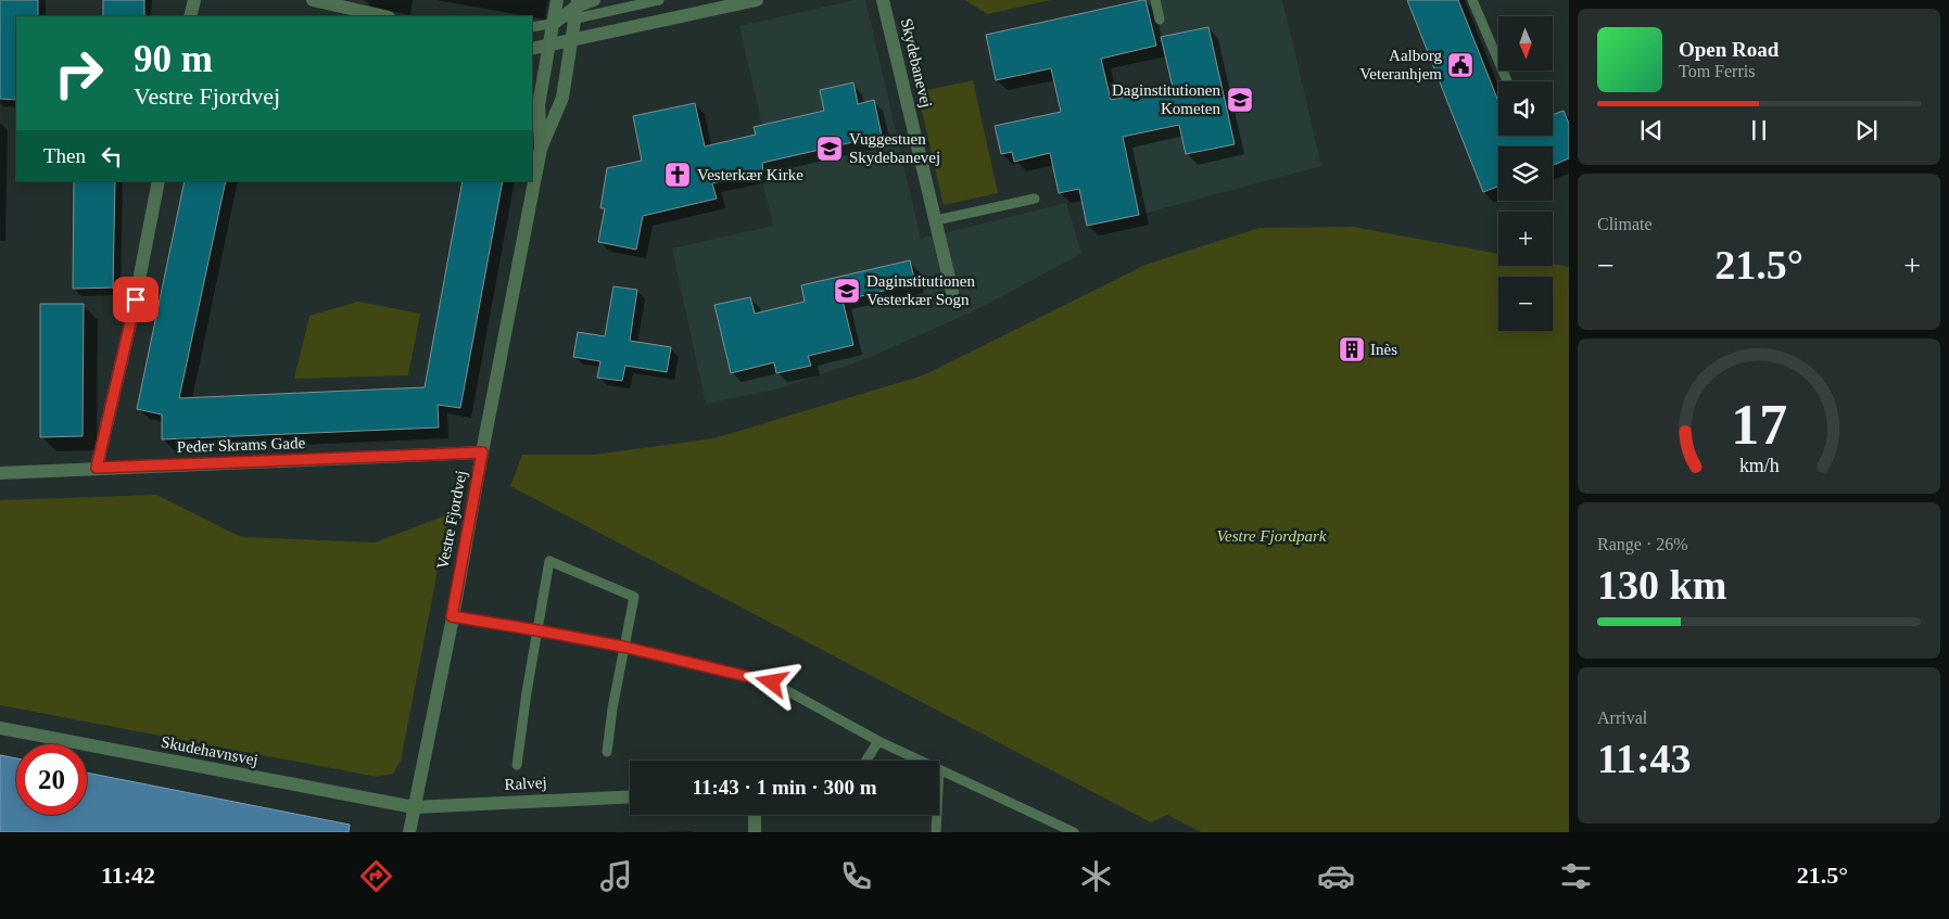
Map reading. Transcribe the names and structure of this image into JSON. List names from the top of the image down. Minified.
{"streets":{"street":["Skydebanevej","Peder Skrams Gade","Vestre Fjordvej","Skudehavnsvej","Ralvej"]},"crossings":[["Peder Skrams Gade","Vestre Fjordvej"],["Vestre Fjordvej","Skudehavnsvej"],["Vestre Fjordvej","Ralvej"],["Skudehavnsvej","Ralvej"]],"parks":["Vestre Fjordpark"],"places":{"public building":["Aalborg Veteranhjem"],"school or university":["Daginstitutionen Kometen","Vuggestuen Skydebanevej","Daginstitutionen Vesterkær Sogn"],"church":["Vesterkær Kirke"],"building":["Inès"]},"north":"bottom","page":{"map_buttons":["+","−"],"turn":["90 m","Vestre Fjordvej"],"song":["Open Road","Tom Ferris"],"then":"Then","tile":["Climate",["Range · 26%","130 km"],["Arrival","11:43"]],"heat":["−","21.5°","+"],"limit":"20","trip":"11:43 · 1 min · 300 m","tabs":["11:42","21.5°"],"gauge":["17","km/h"]}}
